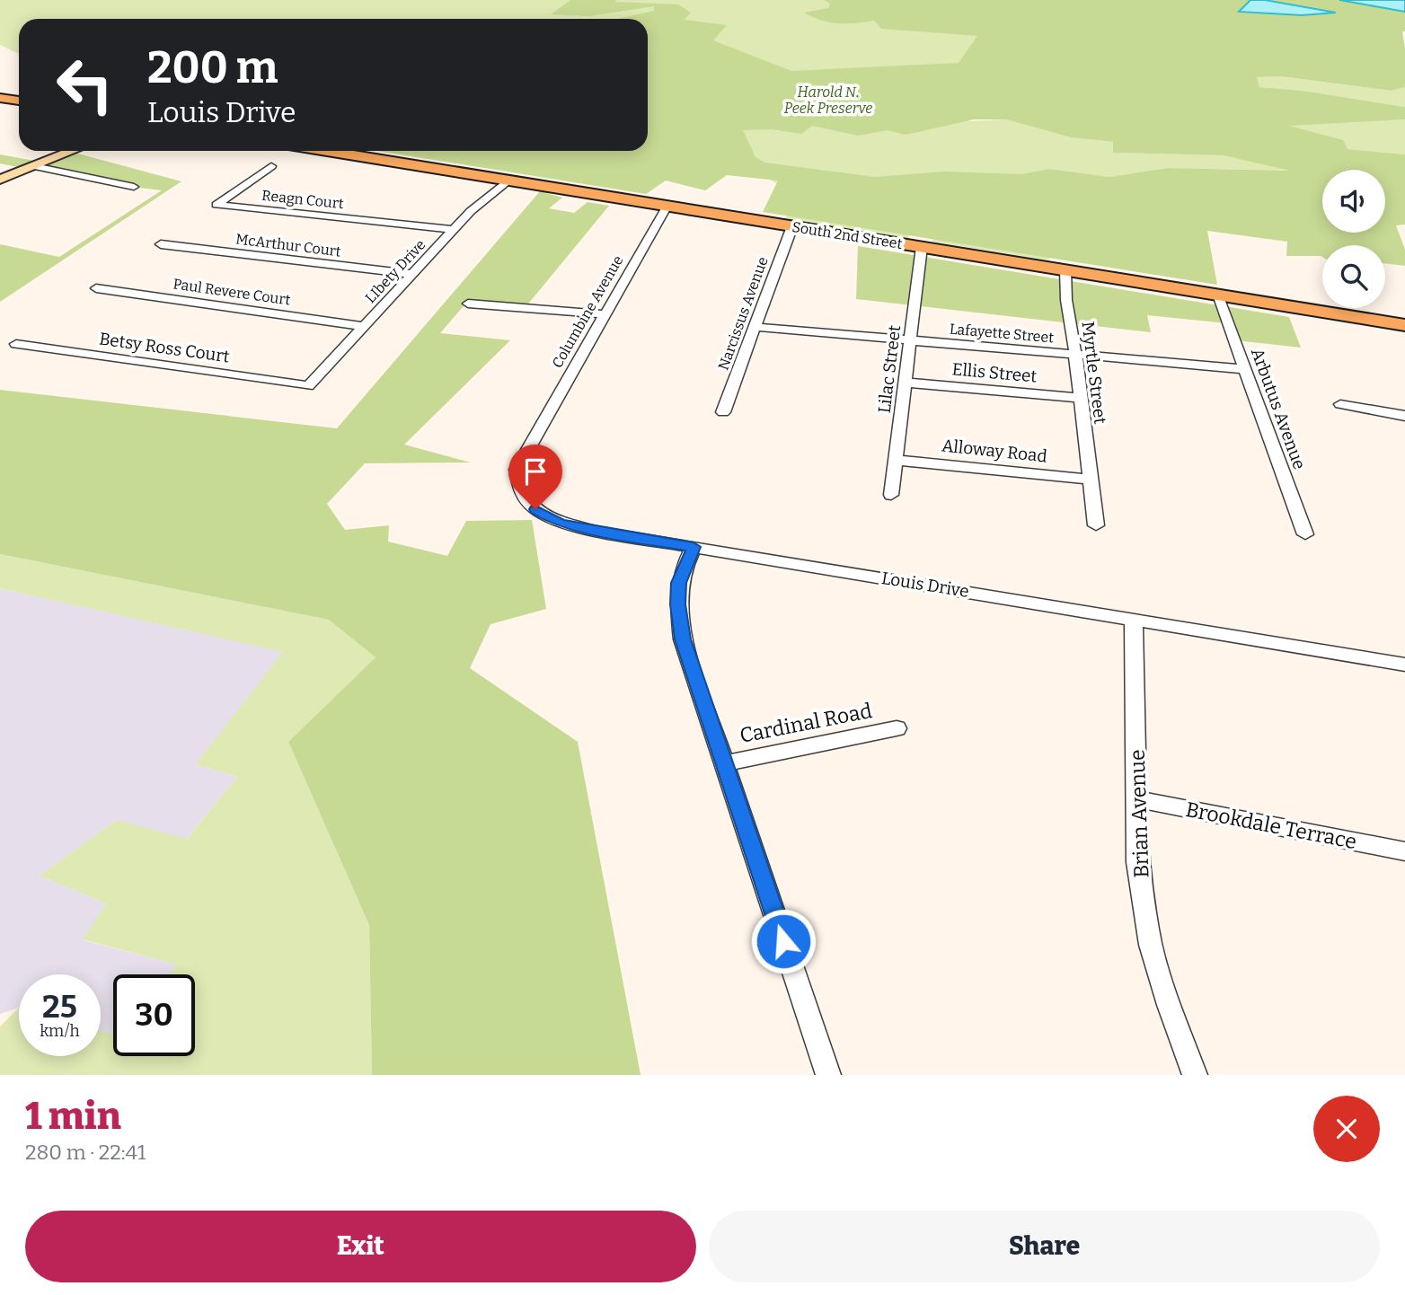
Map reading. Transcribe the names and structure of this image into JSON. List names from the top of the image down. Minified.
{"streets":{"main road":["South 2nd Street"],"street":["Reagn Court","McArthur Court","LIbety Drive","Paul Revere Court","Columbine Avenue","Narcissus Avenue","Lafayette Street","Betsy Ross Court","Lilac Street","Ellis Street","Myrtle Street","Arbutus Avenue","Alloway Road","Louis Drive","Cardinal Road","Brian Avenue","Brookdale Terrace"]},"crossings":[["Reagn Court","LIbety Drive"],["South 2nd Street","LIbety Drive"],["South 2nd Street","Columbine Avenue"],["South 2nd Street","Narcissus Avenue"],["South 2nd Street","Lilac Street"],["South 2nd Street","Myrtle Street"],["South 2nd Street","Arbutus Avenue"],["McArthur Court","LIbety Drive"],["LIbety Drive","Paul Revere Court"],["LIbety Drive","Betsy Ross Court"],["Columbine Avenue","Louis Drive"],["Narcissus Avenue","Lafayette Street"],["Lafayette Street","Lilac Street"],["Lafayette Street","Myrtle Street"],["Lafayette Street","Arbutus Avenue"],["Lilac Street","Ellis Street"],["Lilac Street","Alloway Road"],["Ellis Street","Myrtle Street"],["Myrtle Street","Alloway Road"],["Louis Drive","Brian Avenue"],["Brian Avenue","Brookdale Terrace"]],"parks":["Harold N. Peek Preserve"],"page":{"turn":["200 m","Louis Drive"],"speed":"25 km/h","limit":"30","heading":["1 min","280 m · 22:41"],"buttons":["Exit","Share"]}}
